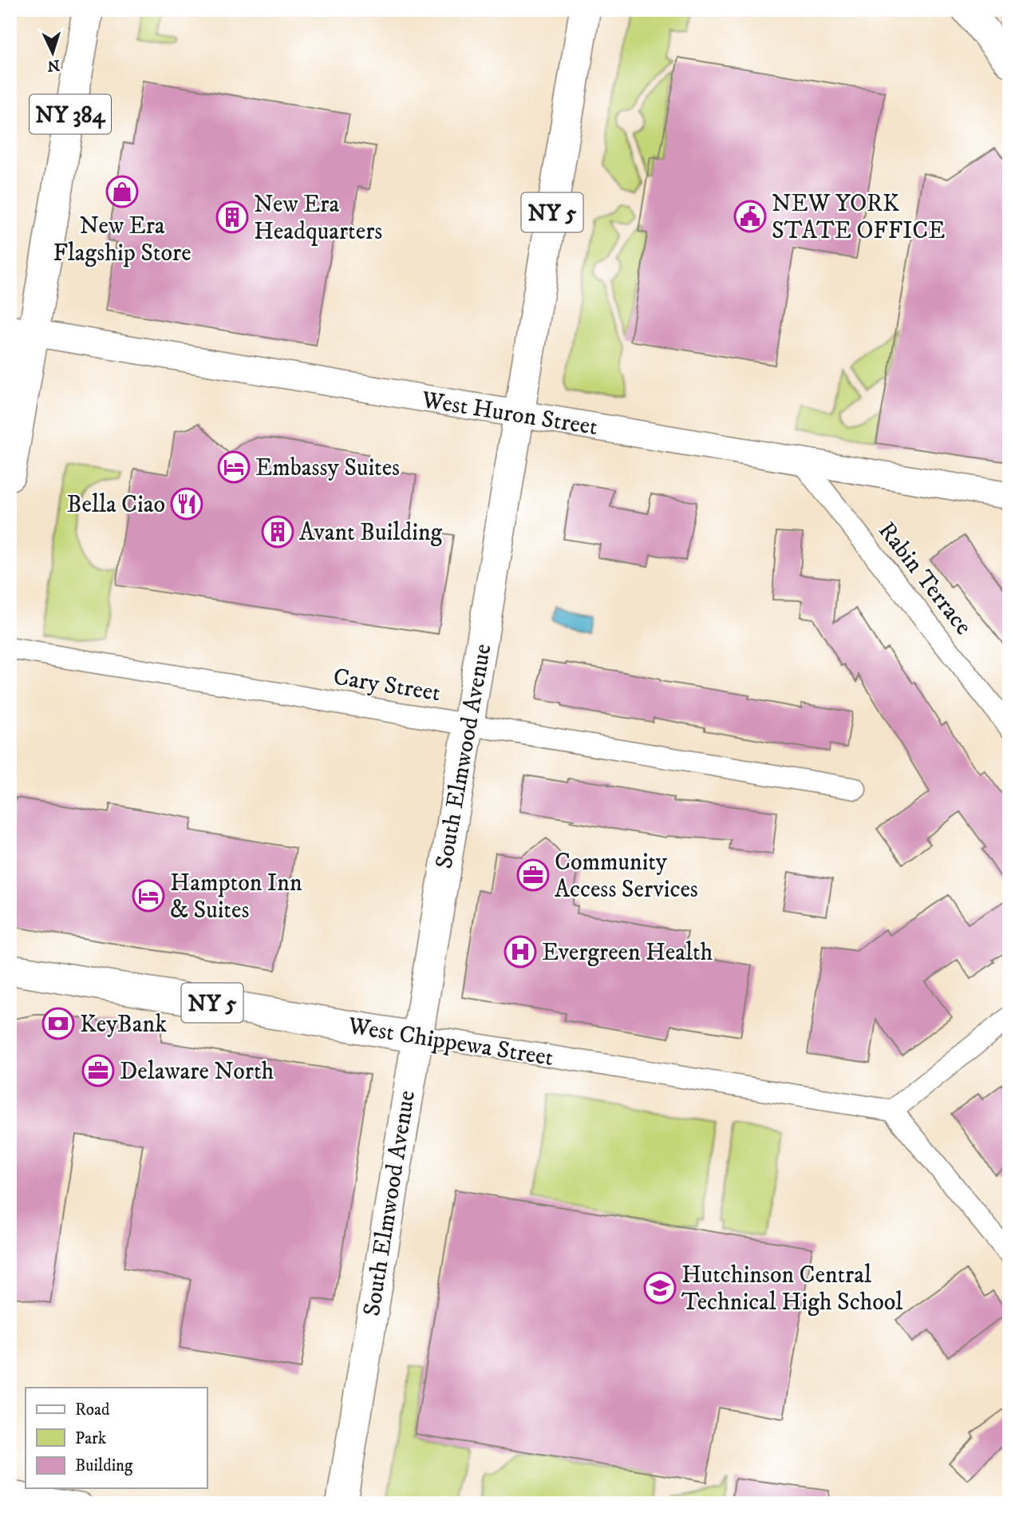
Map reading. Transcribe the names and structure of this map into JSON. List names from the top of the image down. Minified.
{"streets":{"main road":["NY 384","NY 5","South Elmwood Avenue","West Chippewa Street"],"street":["West Huron Street","Rabin Terrace","Cary Street"]},"crossings":[["NY 384","West Huron Street"],["West Huron Street","Rabin Terrace"],["West Huron Street","South Elmwood Avenue"],["Cary Street","South Elmwood Avenue"],["South Elmwood Avenue","West Chippewa Street"]],"places":{"shop":["New Era Flagship Store"],"public building":["NEW YORK STATE OFFICE"],"building":["New Era Headquarters","Avant Building"],"hotel":["Embassy Suites","Hampton Inn & Suites"],"restaurant":["Bella Ciao"],"office":["Community Access Services","Delaware North"],"hospital":["Evergreen Health"],"bank":["KeyBank"],"school or university":["Hutchinson Central Technical High School"]},"legend":["Road","Park","Building"],"north":"bottom"}
